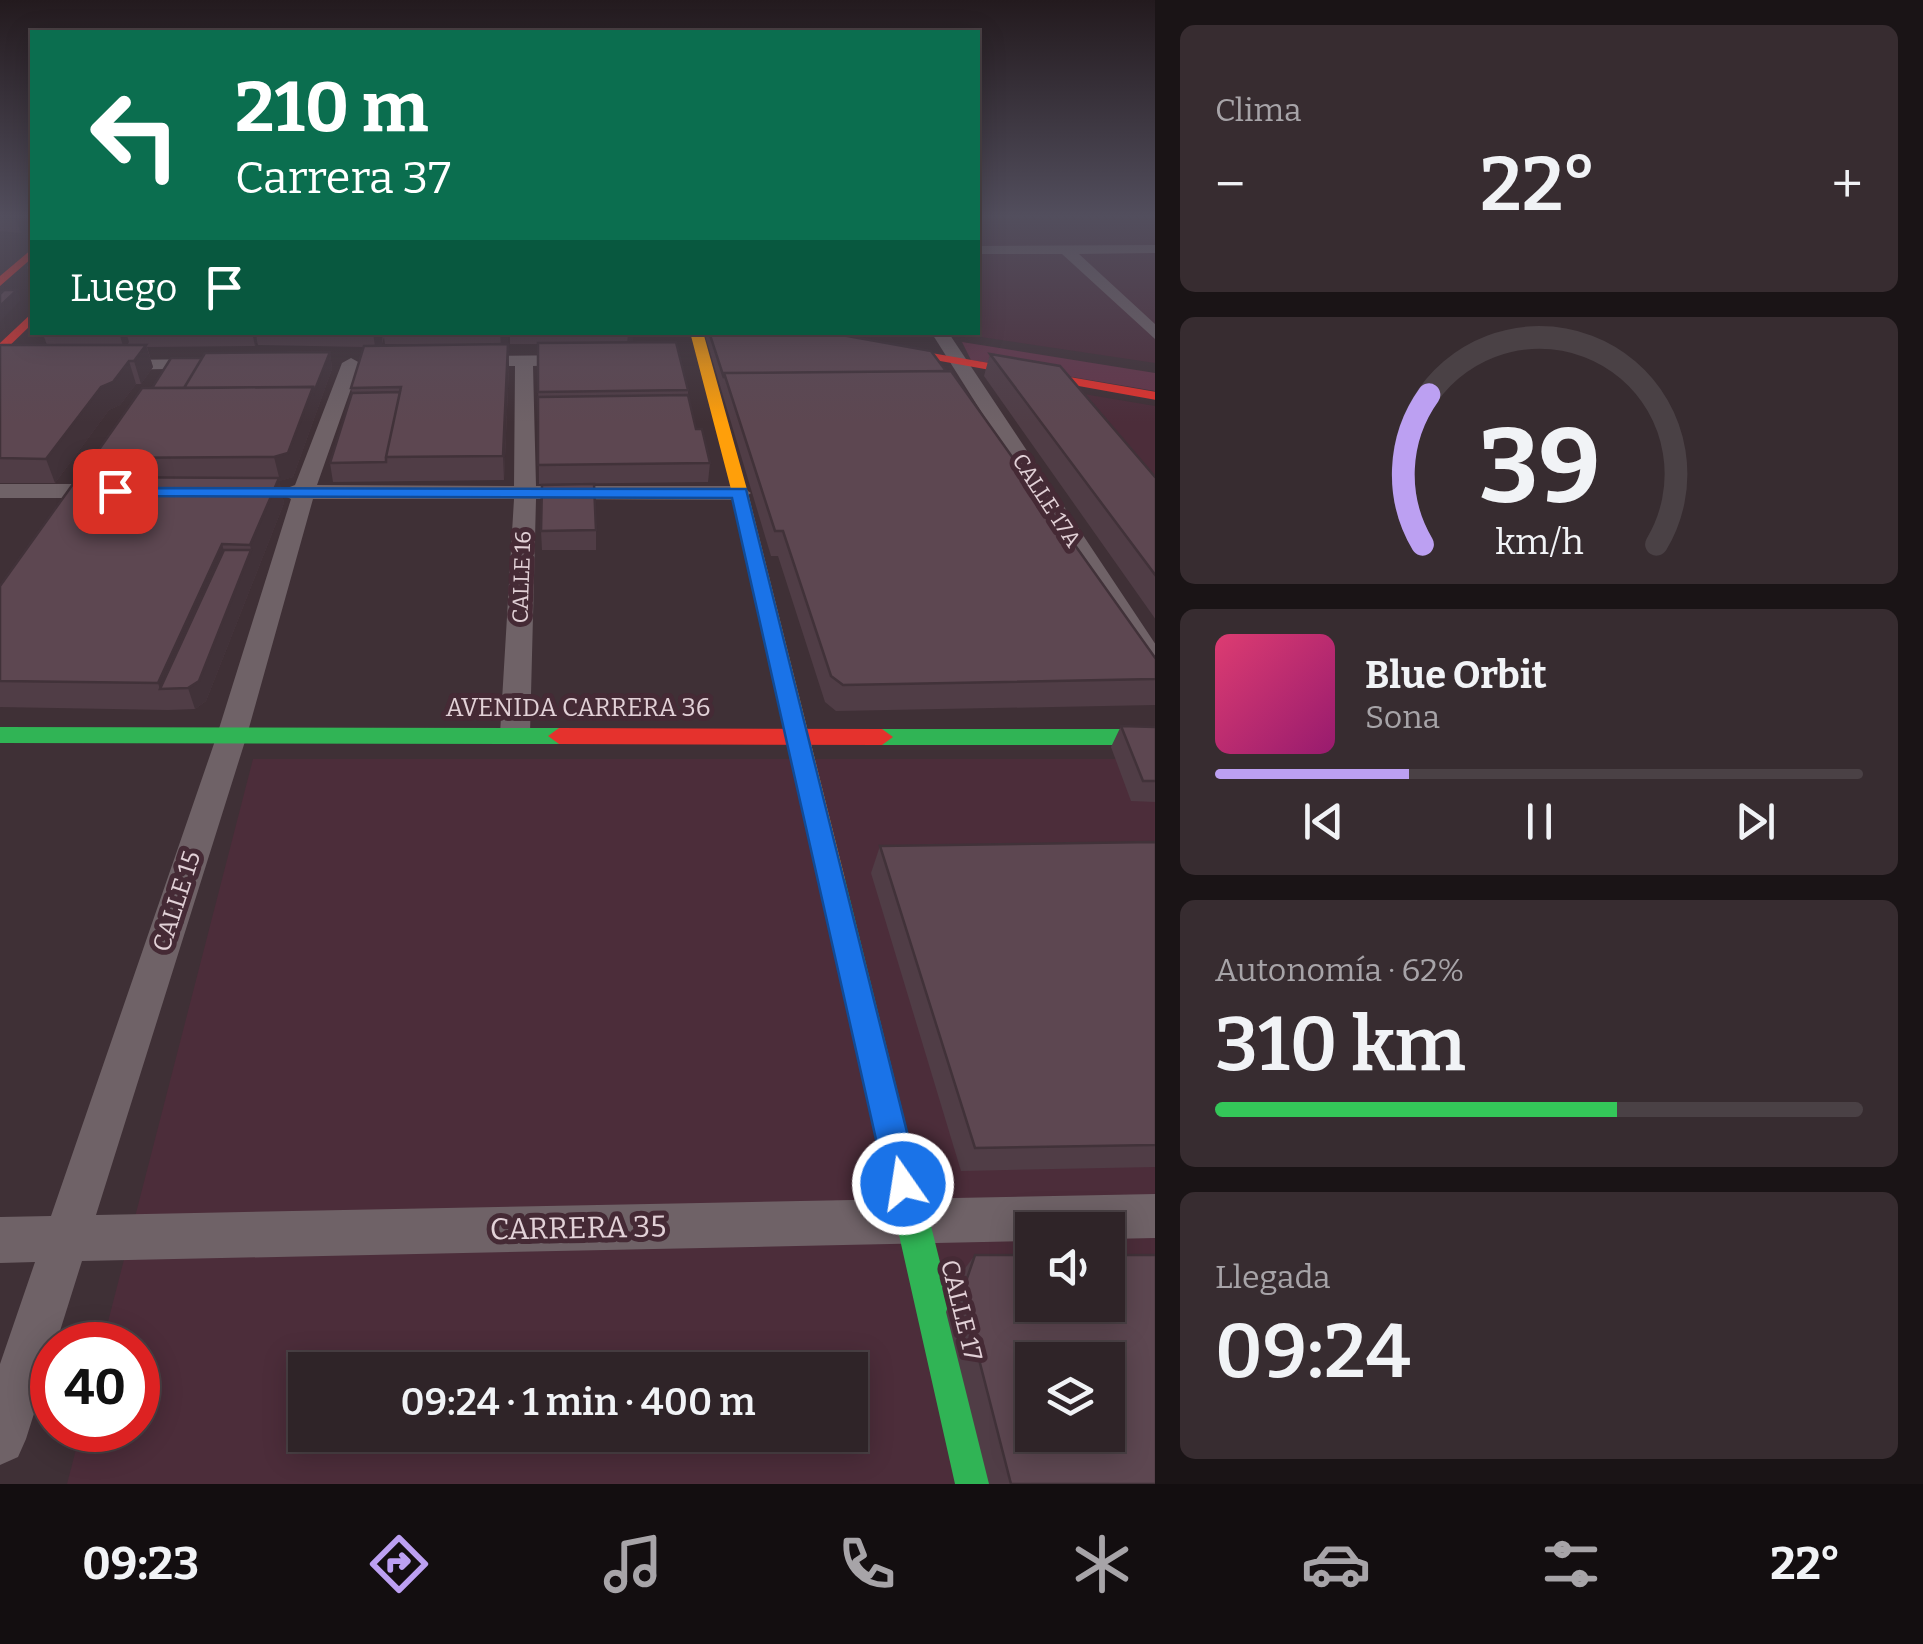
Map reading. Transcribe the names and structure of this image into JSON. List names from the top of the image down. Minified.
{"streets":{"street":["CALLE 17A","CALLE 16","AVENIDA CARRERA 36","CALLE 15","CARRERA 35","CALLE 17"]},"crossings":[["CALLE 16","AVENIDA CARRERA 36"],["AVENIDA CARRERA 36","CALLE 15"],["AVENIDA CARRERA 36","CALLE 17"],["CALLE 15","CARRERA 35"],["CARRERA 35","CALLE 17"]],"page":{"tile":["Clima",["Autonomía · 62%","310 km"],["Llegada","09:24"]],"turn":["210 m","Carrera 37"],"heat":["−","22°","+"],"then":"Luego","song":["Blue Orbit","Sona"],"limit":"40","trip":"09:24 · 1 min · 400 m","tabs":["09:23","22°"],"gauge":["39","km/h"]}}
